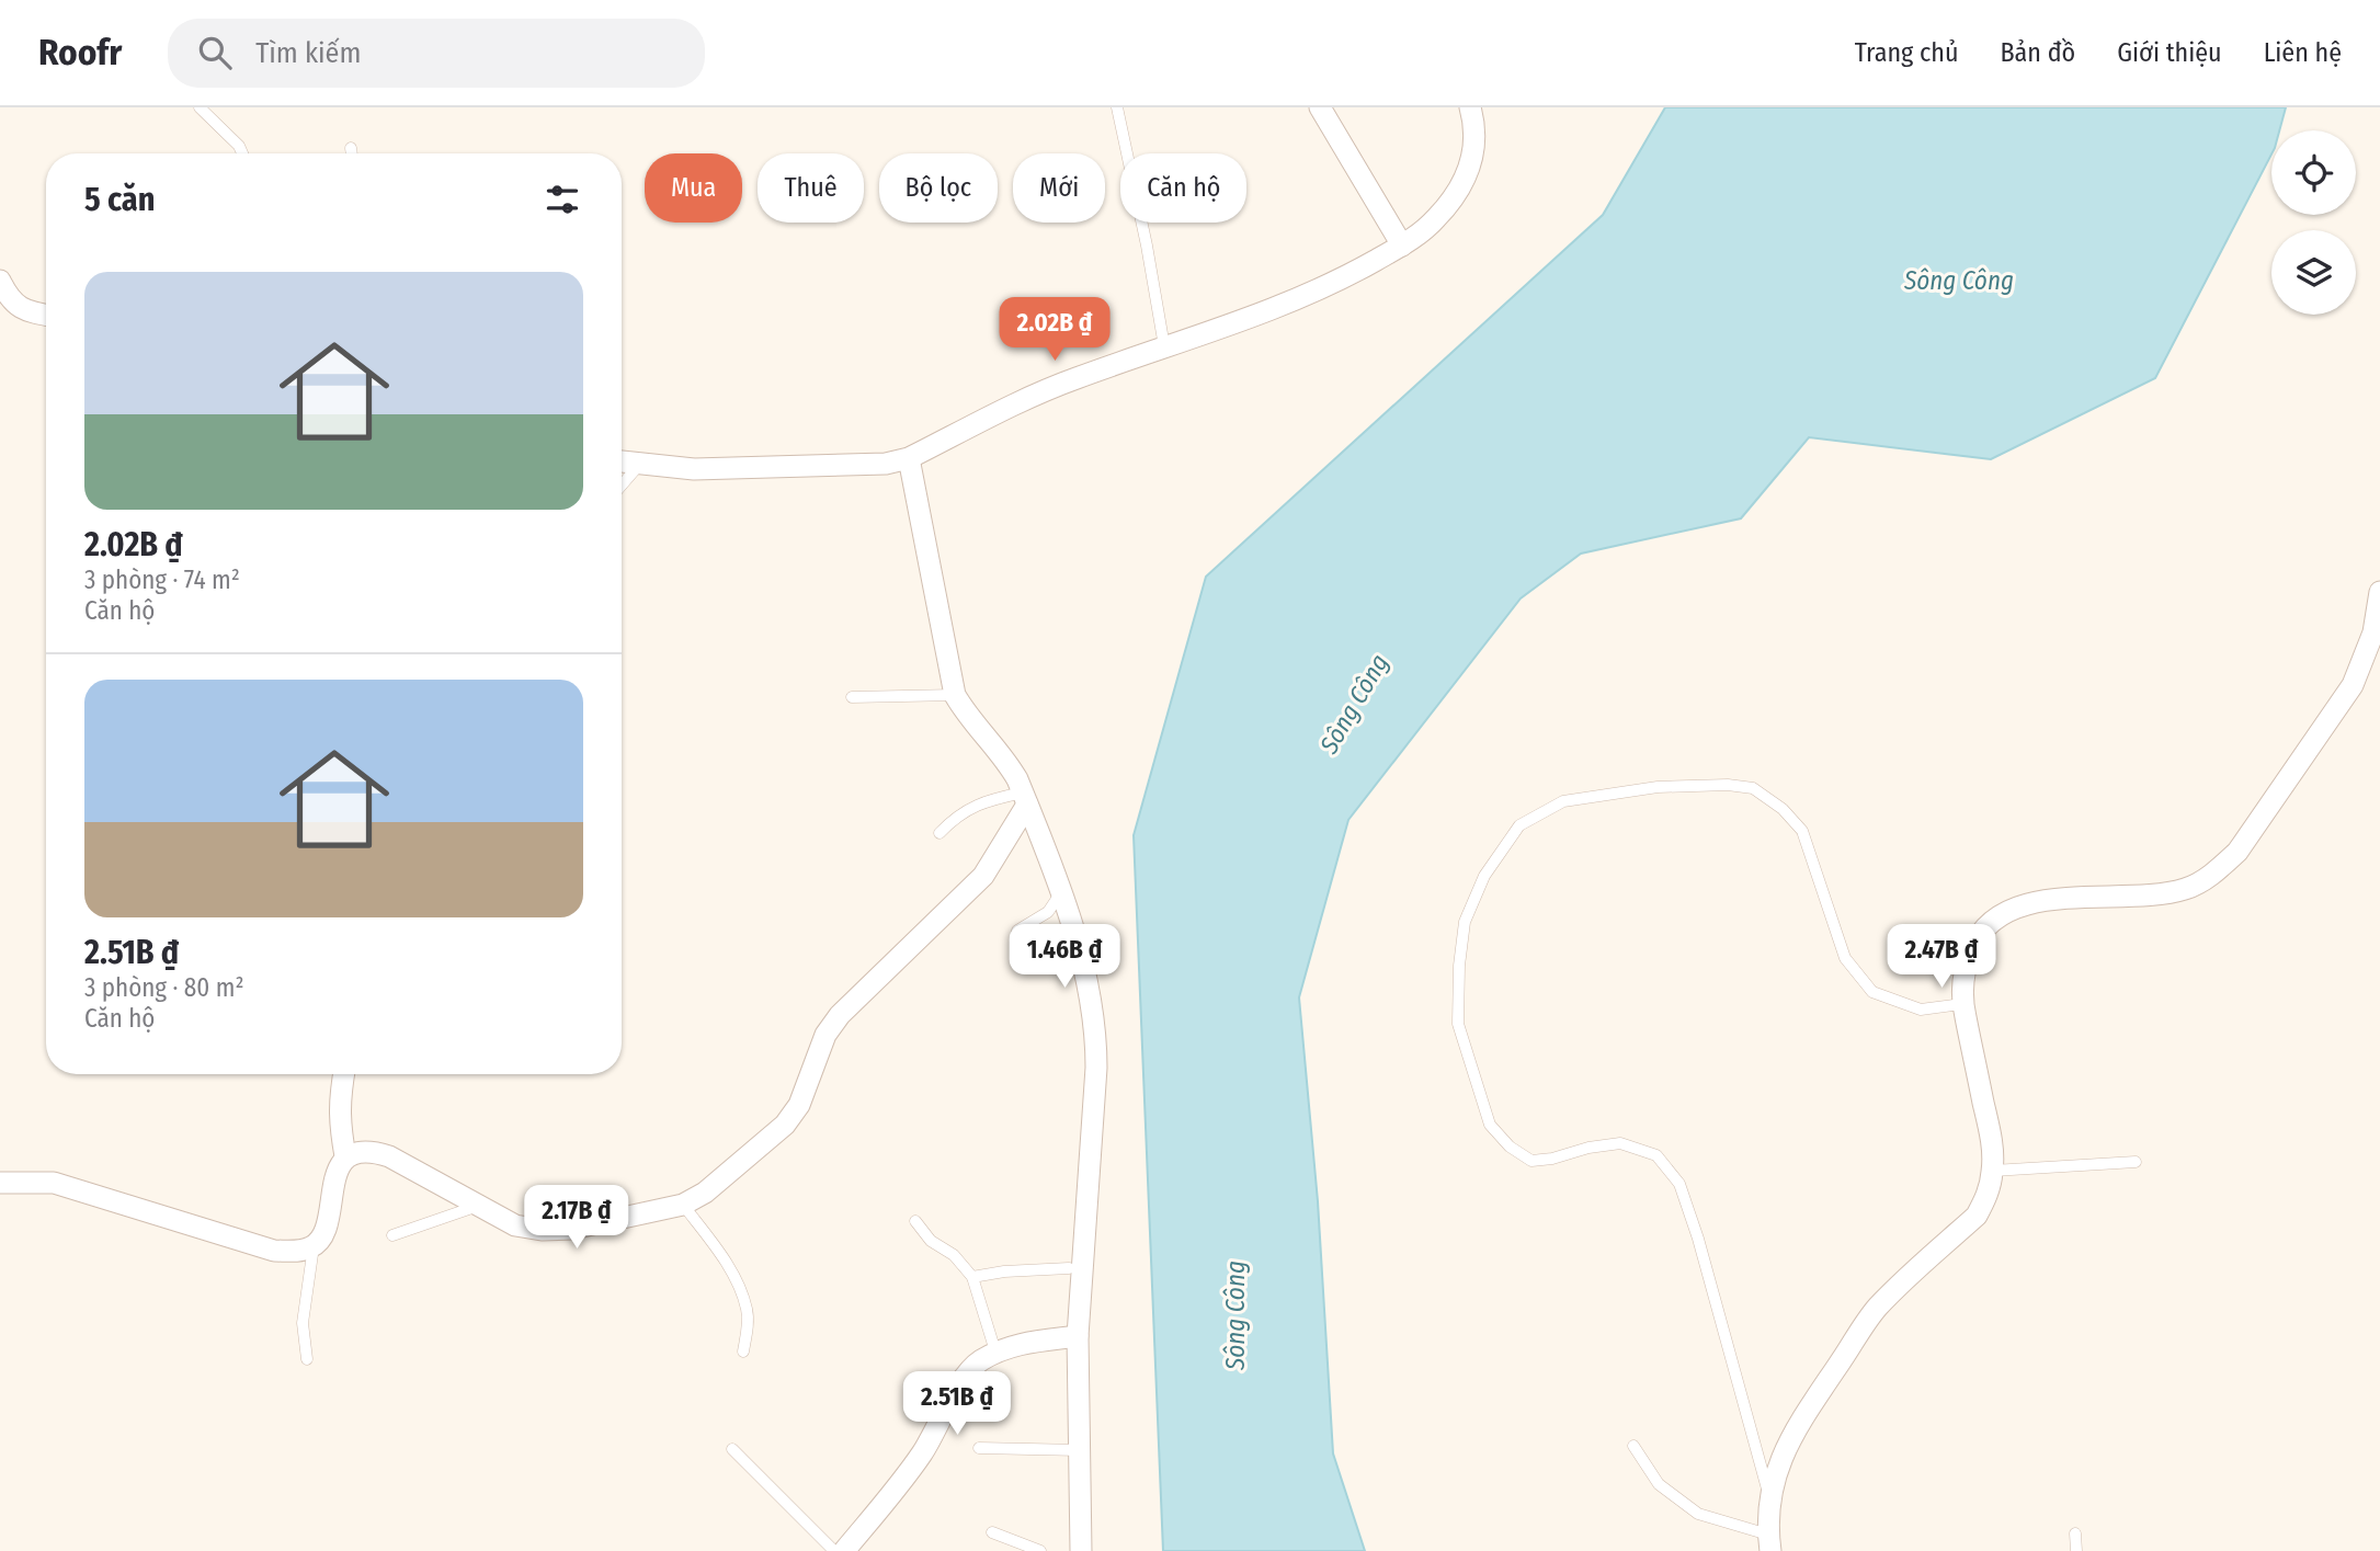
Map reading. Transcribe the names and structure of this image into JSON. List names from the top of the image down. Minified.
{"water":["Sông Công"],"page":{"header":"Roofr","search":"Tìm kiếm","nav":["Trang chủ","Bản đồ","Giới thiệu","Liên hệ"],"chip":["Mua","Thuê","Bộ lọc","Mới","Căn hộ"],"heading":"5 căn","list":[{"name":"2.02B ₫","note":"3 phòng · 74 m² · Căn hộ"},{"name":"2.51B ₫","note":"3 phòng · 80 m² · Căn hộ"}],"price":["2.02B ₫","1.46B ₫","2.47B ₫","2.17B ₫","2.51B ₫"]}}
